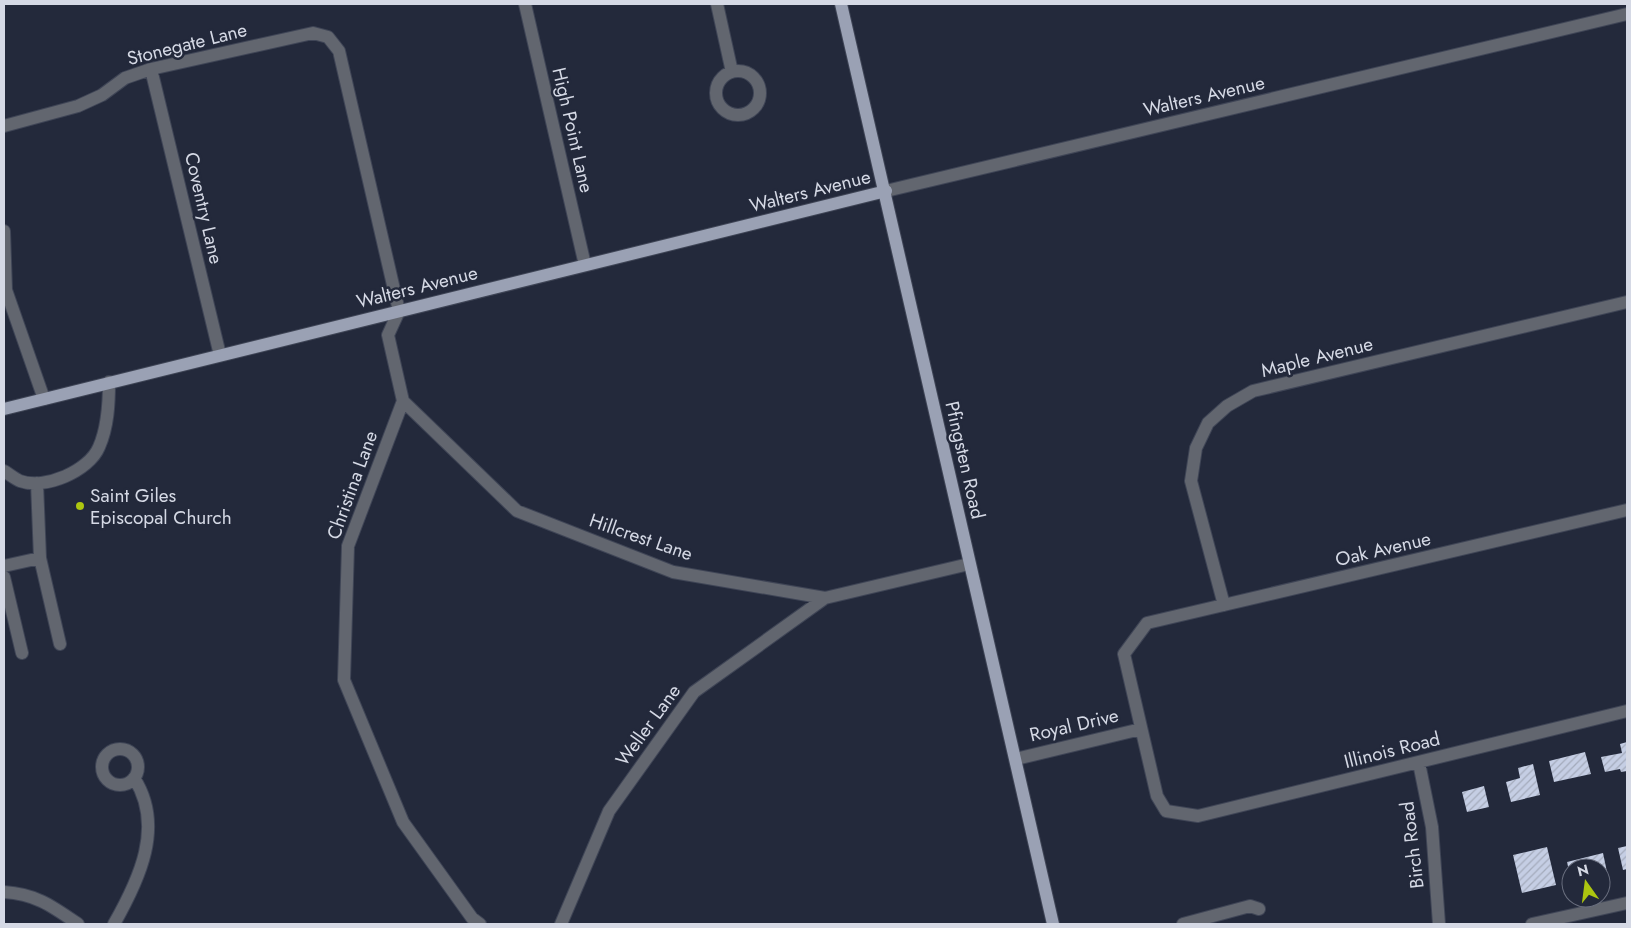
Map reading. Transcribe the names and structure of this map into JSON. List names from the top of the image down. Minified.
{"streets":{"main road":["Walters Avenue","Pfingsten Road"],"street":["Stonegate Lane","High Point Lane","Coventry Lane","Maple Avenue","Christina Lane","Hillcrest Lane","Oak Avenue","Weller Lane","Royal Drive","Illinois Road","Birch Road"]},"crossings":[["Stonegate Lane","Walters Avenue"],["Stonegate Lane","Coventry Lane"],["Walters Avenue","High Point Lane"],["Walters Avenue","Coventry Lane"],["Walters Avenue","Pfingsten Road"],["Maple Avenue","Oak Avenue"],["Pfingsten Road","Hillcrest Lane"],["Pfingsten Road","Royal Drive"],["Christina Lane","Hillcrest Lane"],["Hillcrest Lane","Weller Lane"],["Oak Avenue","Royal Drive"],["Royal Drive","Illinois Road"],["Illinois Road","Birch Road"]],"places":["Saint Giles Episcopal Church"],"north":"top"}
